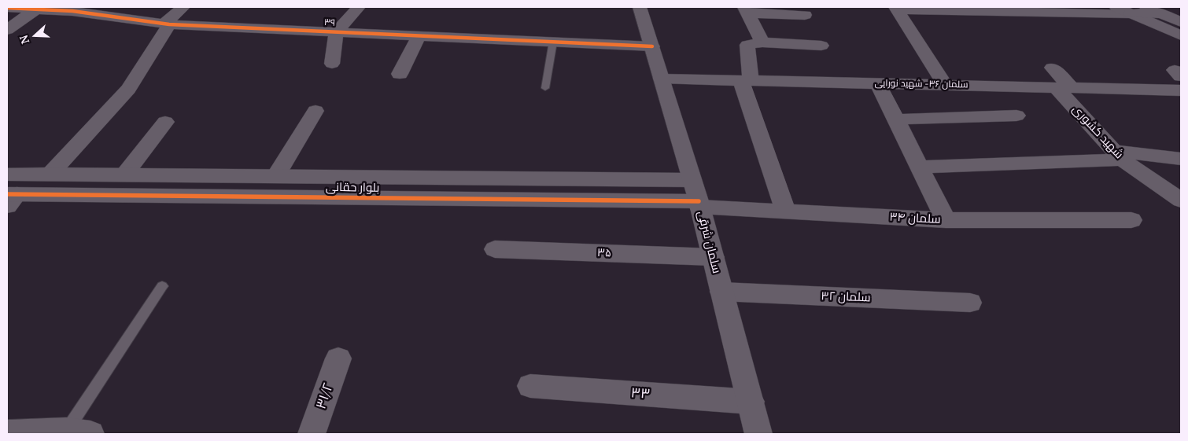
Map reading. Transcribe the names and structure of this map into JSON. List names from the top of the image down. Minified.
{"streets":{"street":["۳۹","سلمان ۳۶- شهید نورایی","شهید کشوری","بلوار حقانی","سلمان ۳۴","سلمان شرقی","۳۵","سلمان ۳۲","۳۳","۳۱/۲"]},"crossings":[["۳۹","سلمان شرقی"],["سلمان ۳۶- شهید نورایی","شهید کشوری"],["سلمان ۳۶- شهید نورایی","سلمان شرقی"],["بلوار حقانی","سلمان ۳۴"],["بلوار حقانی","سلمان شرقی"],["سلمان ۳۴","سلمان شرقی"],["سلمان شرقی","۳۵"],["سلمان شرقی","سلمان ۳۲"],["سلمان شرقی","۳۳"]],"north":"left"}
